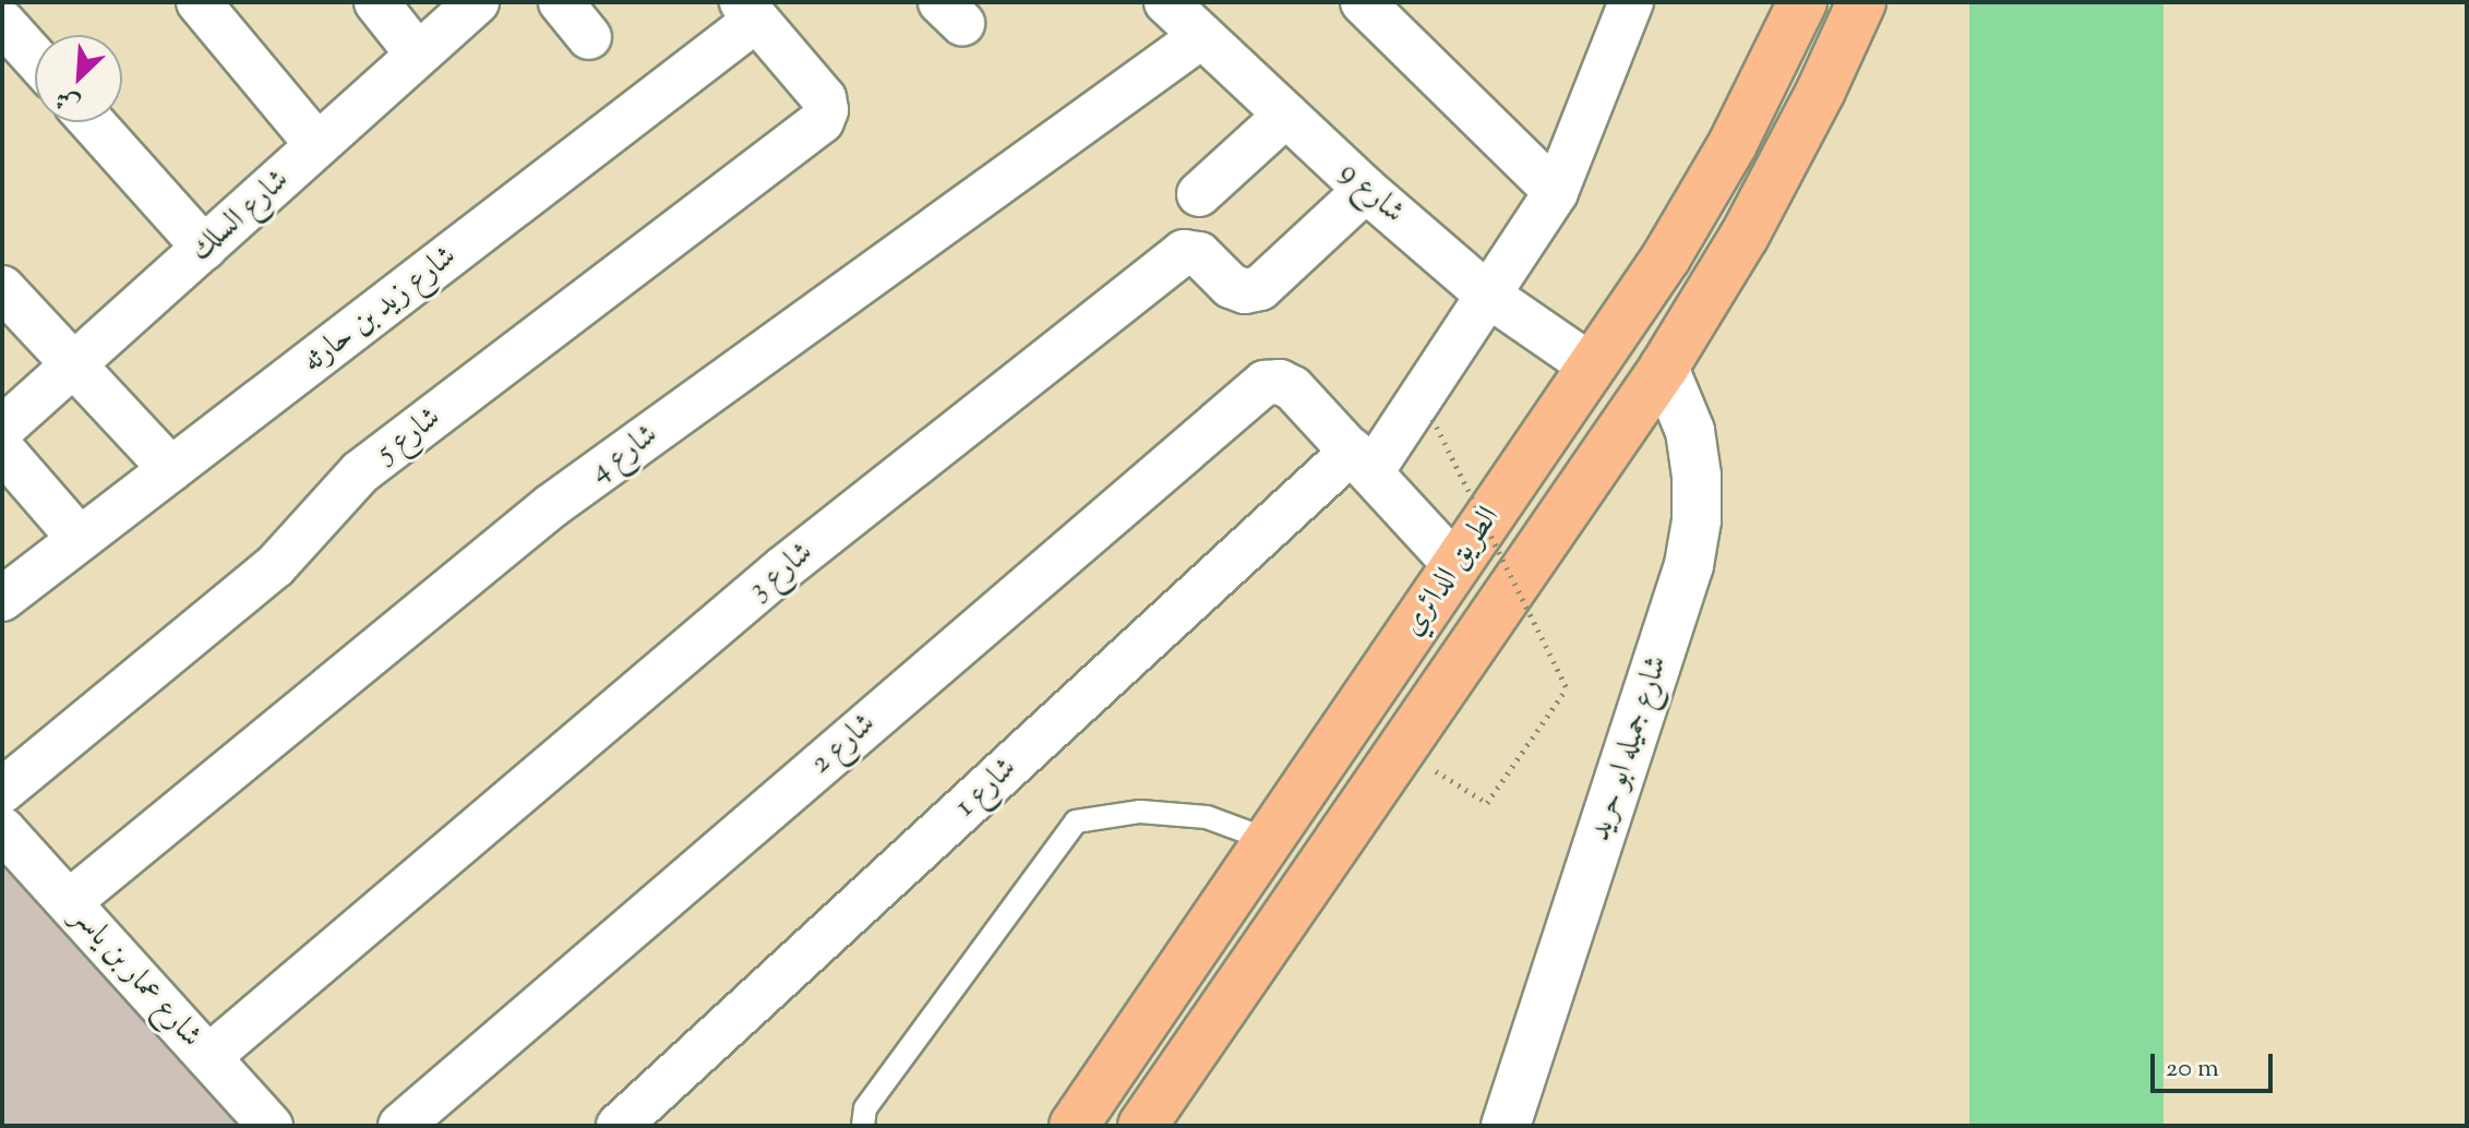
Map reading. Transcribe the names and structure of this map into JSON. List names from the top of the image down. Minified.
{"streets":{"main road":["الطريق الدائري"],"street":["شارع 9","شارع السلك","شارع زيد بن حارثه","شارع 5","شارع 4","شارع 3","شارع 2","شارع جميله ابو حريد","شارع 1","شارع عمار بن ياسر"]},"crossings":[["شارع 9","شارع 4"],["شارع 9","شارع 3"],["شارع 9","الطريق الدائري"],["شارع 9","شارع 1"],["شارع زيد بن حارثه","شارع 5"],["شارع 4","شارع عمار بن ياسر"],["شارع 3","شارع عمار بن ياسر"],["الطريق الدائري","شارع جميله ابو حريد"],["شارع 2","شارع 1"]],"scale_bar":"20 m","north":"bottom left"}
